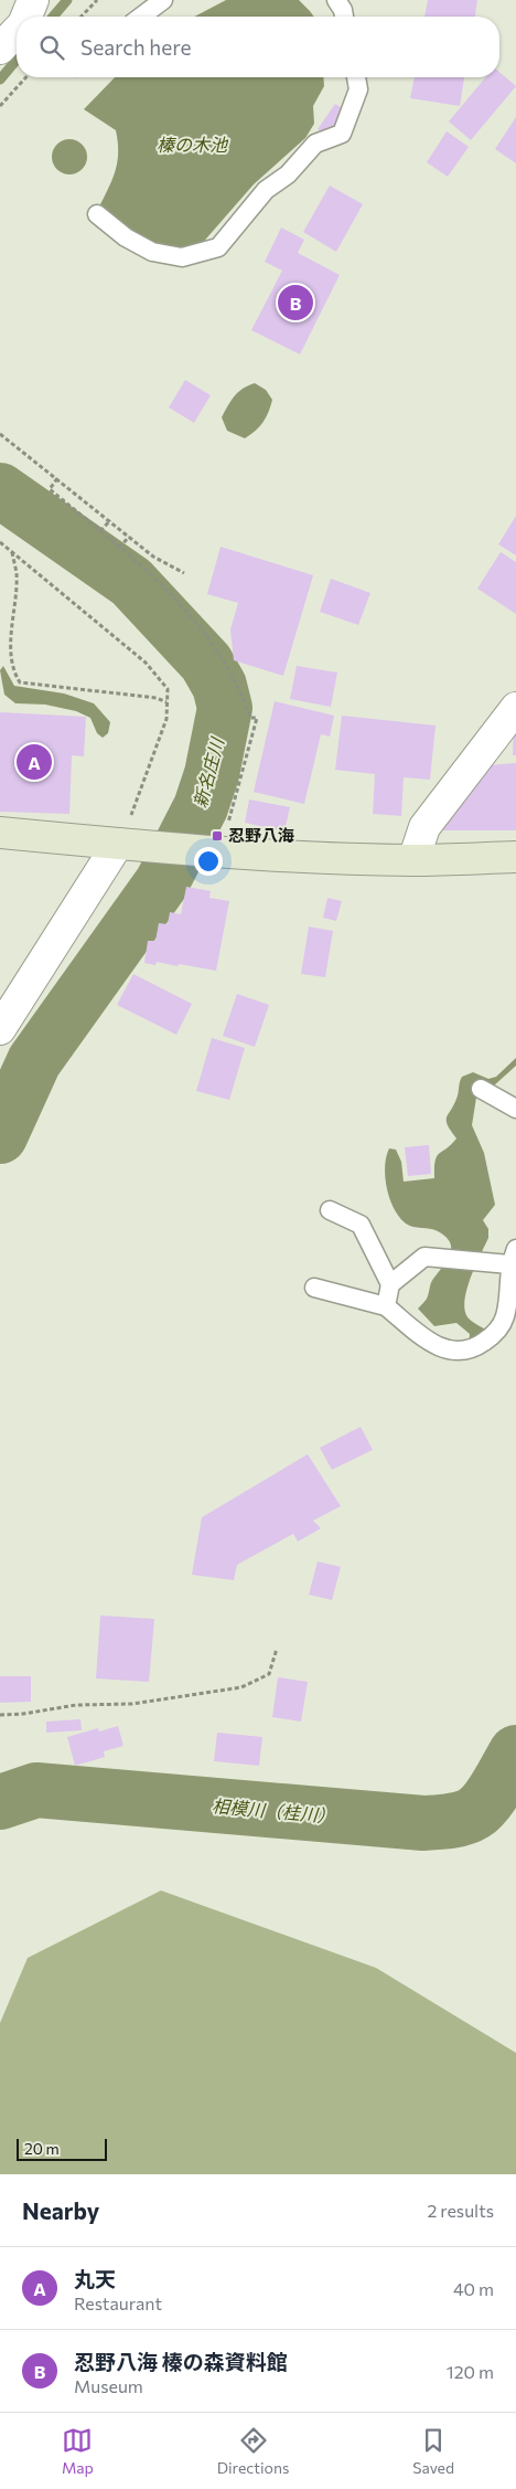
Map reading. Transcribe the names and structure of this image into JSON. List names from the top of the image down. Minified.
{"water":["榛の木池","新名庄川","相模川（桂川）"],"places":{"transit":["忍野八海"]},"scale_bar":"20 m","page":{"search":"Search here","pins":["B","A"],"scale":"20 m","heading":["Nearby","2 results"],"list":[{"mark":"A","name":"丸天","note":"Restaurant","value":"40 m"},{"mark":"B","name":"忍野八海 榛の森資料館","note":"Museum","value":"120 m"}],"nav":["Map","Directions","Saved"]}}
